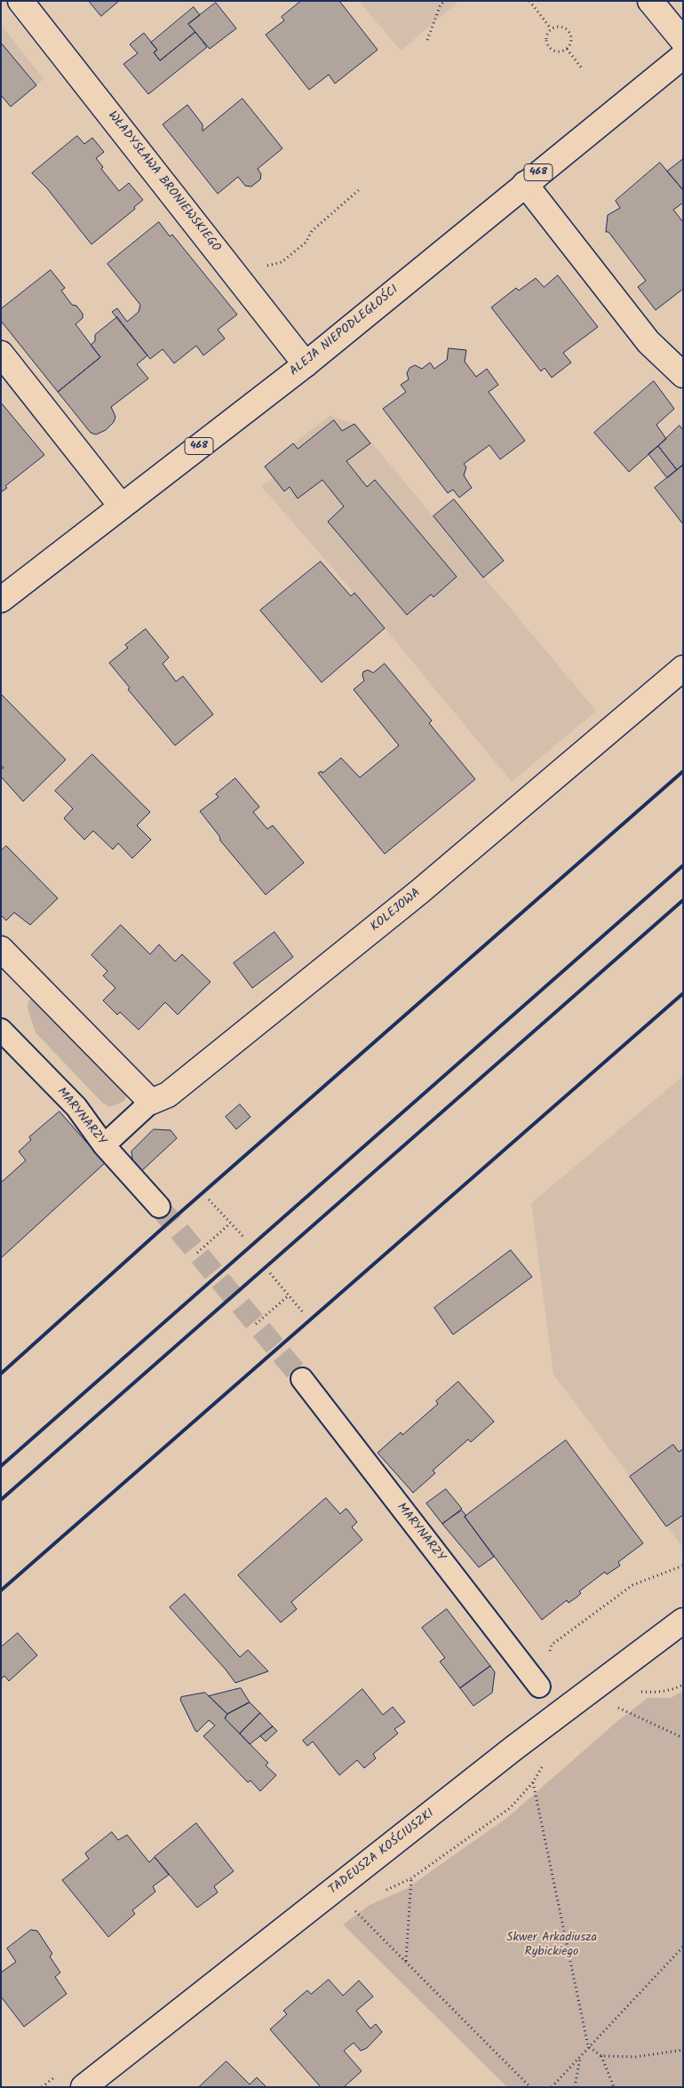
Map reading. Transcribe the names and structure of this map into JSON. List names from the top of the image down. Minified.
{"streets":{"street":["468","WŁADYSŁAWA BRONIEWSKIEGO","ALEJA NIEPODLEGŁOŚCI","KOLEJOWA","MARYNARZY","TADEUSZA KOŚCIUSZKI"]},"crossings":[["WŁADYSŁAWA BRONIEWSKIEGO","ALEJA NIEPODLEGŁOŚCI"],["KOLEJOWA","MARYNARZY"]],"parks":["Skwer Arkadiusza Rybickiego"]}
